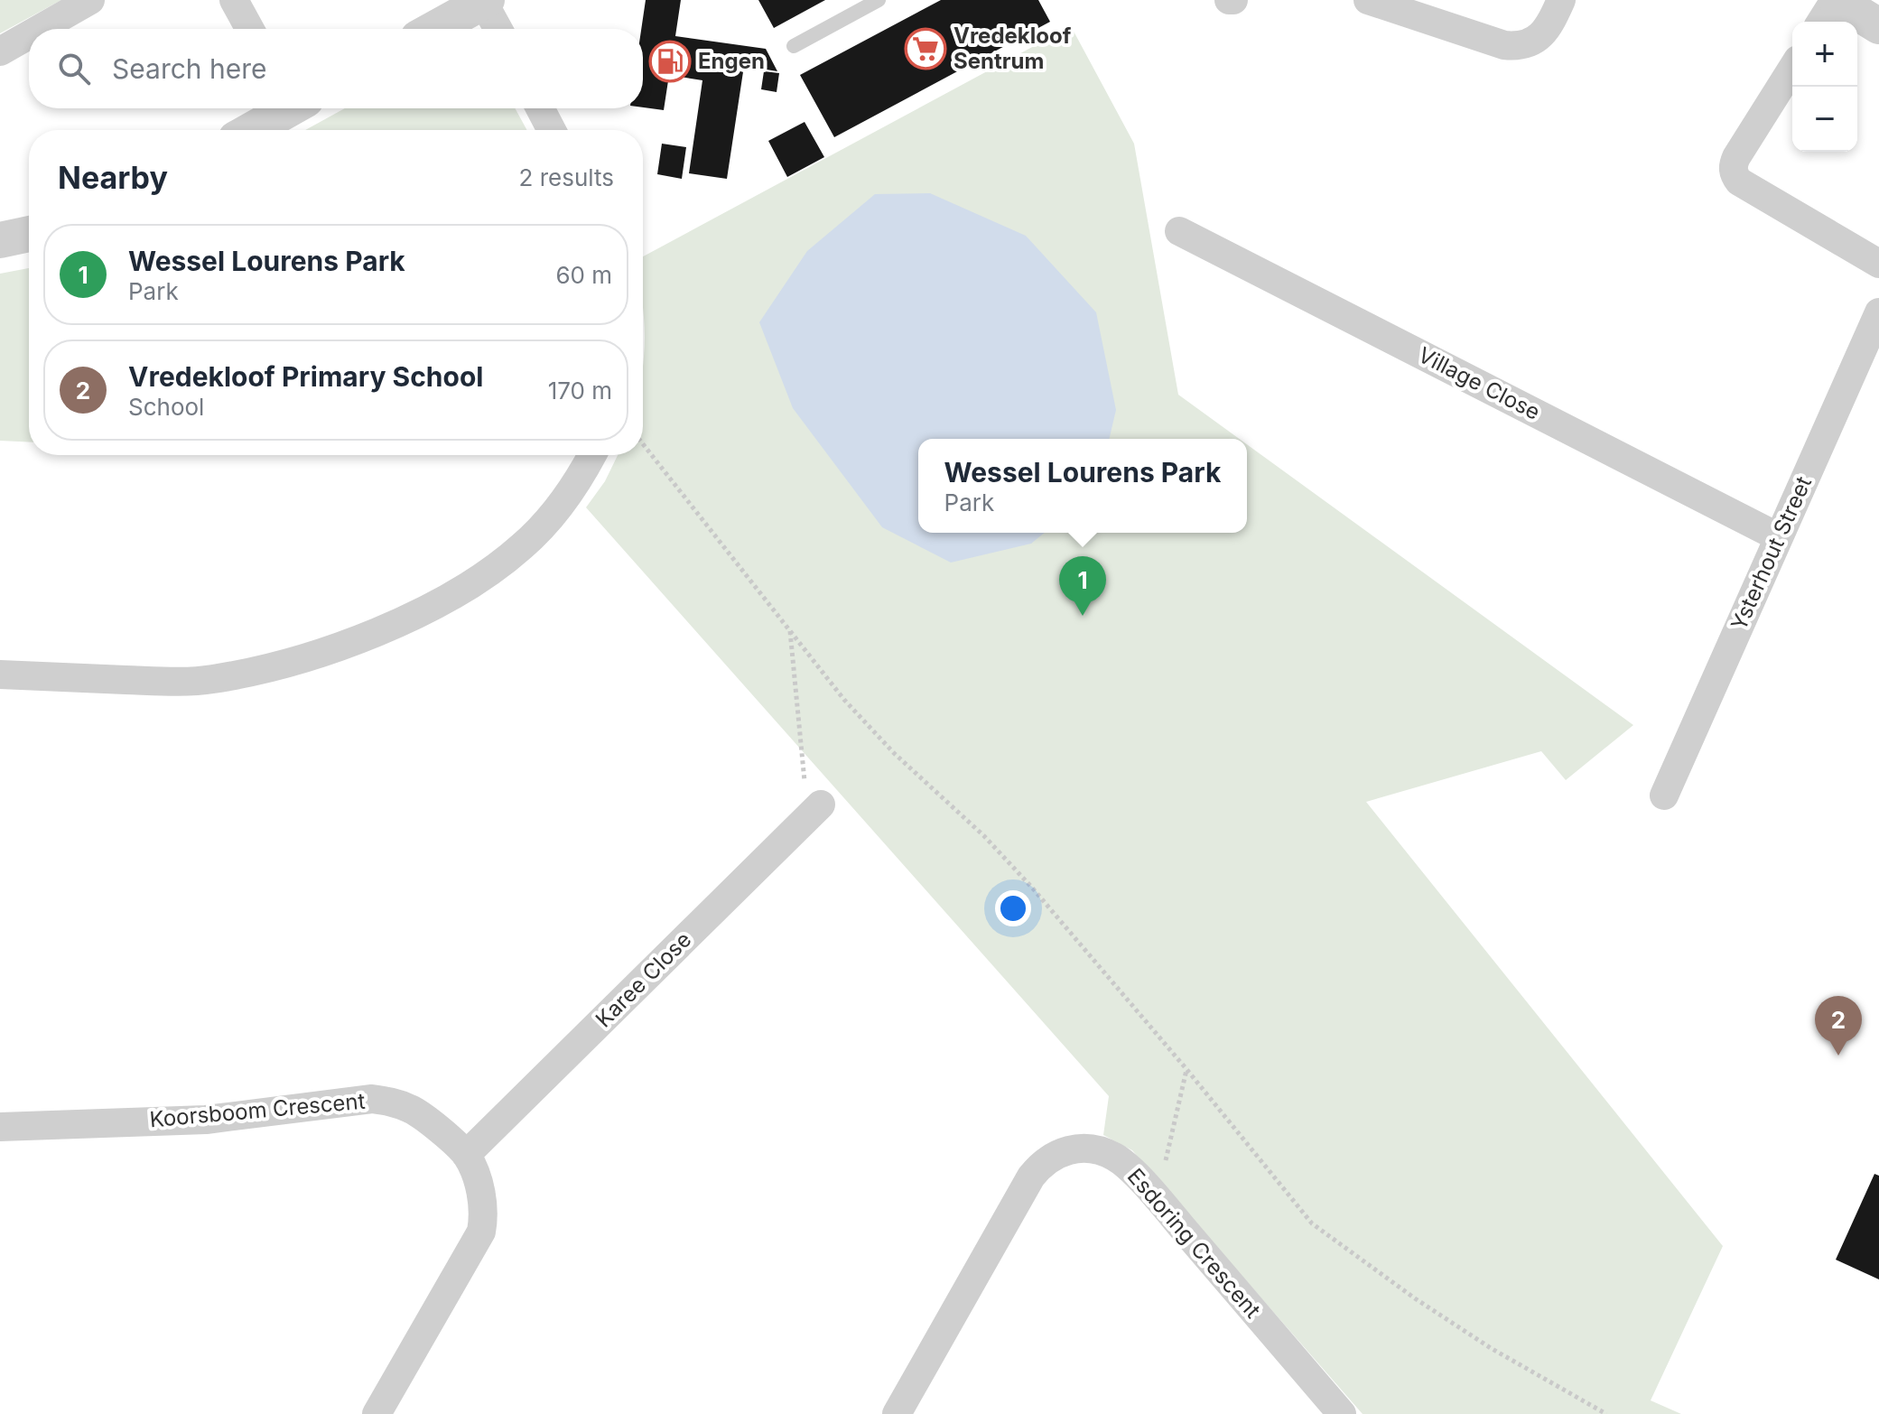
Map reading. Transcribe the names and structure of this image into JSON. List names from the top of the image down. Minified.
{"streets":{"street":["Village Close","Ysterhout Street","Karee Close","Koorsboom Crescent","Esdoring Crescent"]},"crossings":[["Village Close","Ysterhout Street"],["Karee Close","Koorsboom Crescent"]],"places":{"supermarket":["Vredekloof Sentrum"],"fuel station":["Engen"]},"page":{"map_buttons":["+","−"],"search":"Search here","heading":["Nearby","2 results"],"list":[{"mark":"1","name":"Wessel Lourens Park","note":"Park","value":"60 m"},{"mark":"2","name":"Vredekloof Primary School","note":"School","value":"170 m"}],"popup":["Wessel Lourens Park","Park"],"pins":["1","2"]}}
